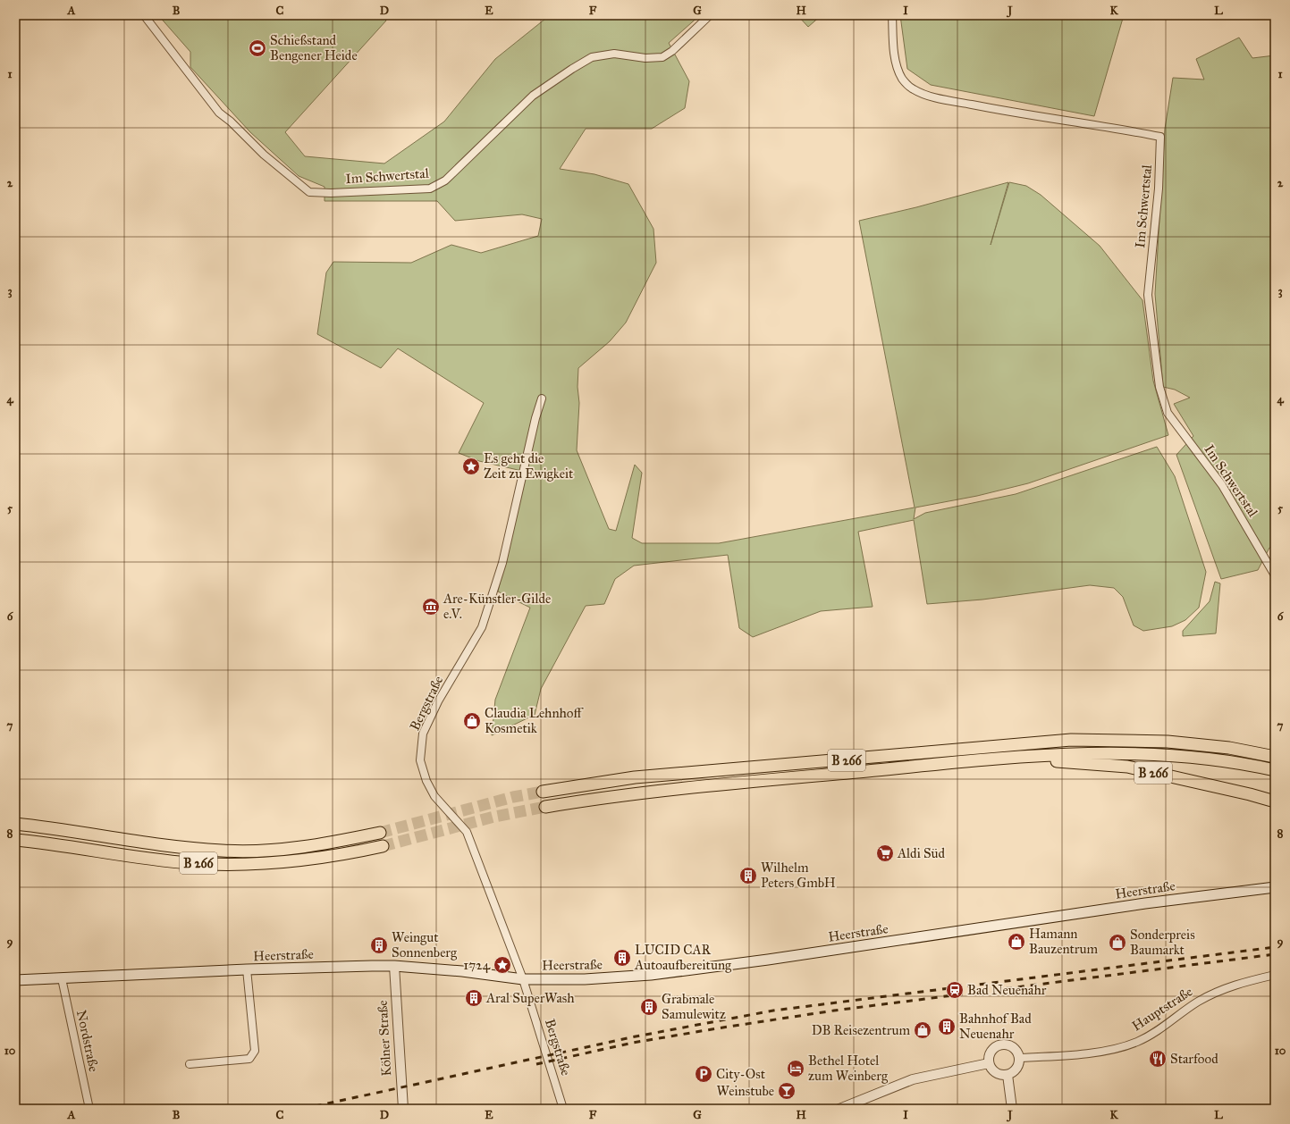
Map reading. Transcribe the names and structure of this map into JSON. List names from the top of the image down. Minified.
{"streets":{"highway":["B 266"],"main road":["Heerstraße"],"street":["Im Schwertstal","Bergstraße","Hauptstraße","Kölner Straße","Nordstraße"]},"crossings":[["Bergstraße","Heerstraße"],["Heerstraße","Kölner Straße"],["Heerstraße","Nordstraße"]],"places":{"sports":["Schießstand Bengener Heide"],"place":["Es geht die Zeit zu Ewigkeit","1724"],"museum":["Are-Künstler-Gilde e.V."],"shop":["Claudia Lehnhoff Kosmetik","Hamann Bauzentrum","Sonderpreis Baumarkt","DB Reisezentrum"],"supermarket":["Aldi Süd"],"building":["Wilhelm Peters GmbH","Weingut Sonnenberg","LUCID CAR Autoaufbereitung","Aral SuperWash","Grabmale Samulewitz","Bahnhof Bad Neuenahr"],"station":["Bad Neuenahr"],"restaurant":["Starfood"],"hotel":["Bethel Hotel zum Weinberg"],"parking":["City-Ost"],"bar":["Weinstube"]},"grid":{"columns":["A","B","C","D","E","F","G","H","I","J","K","L"],"rows":["1","2","3","4","5","6","7","8","9","10"]}}
